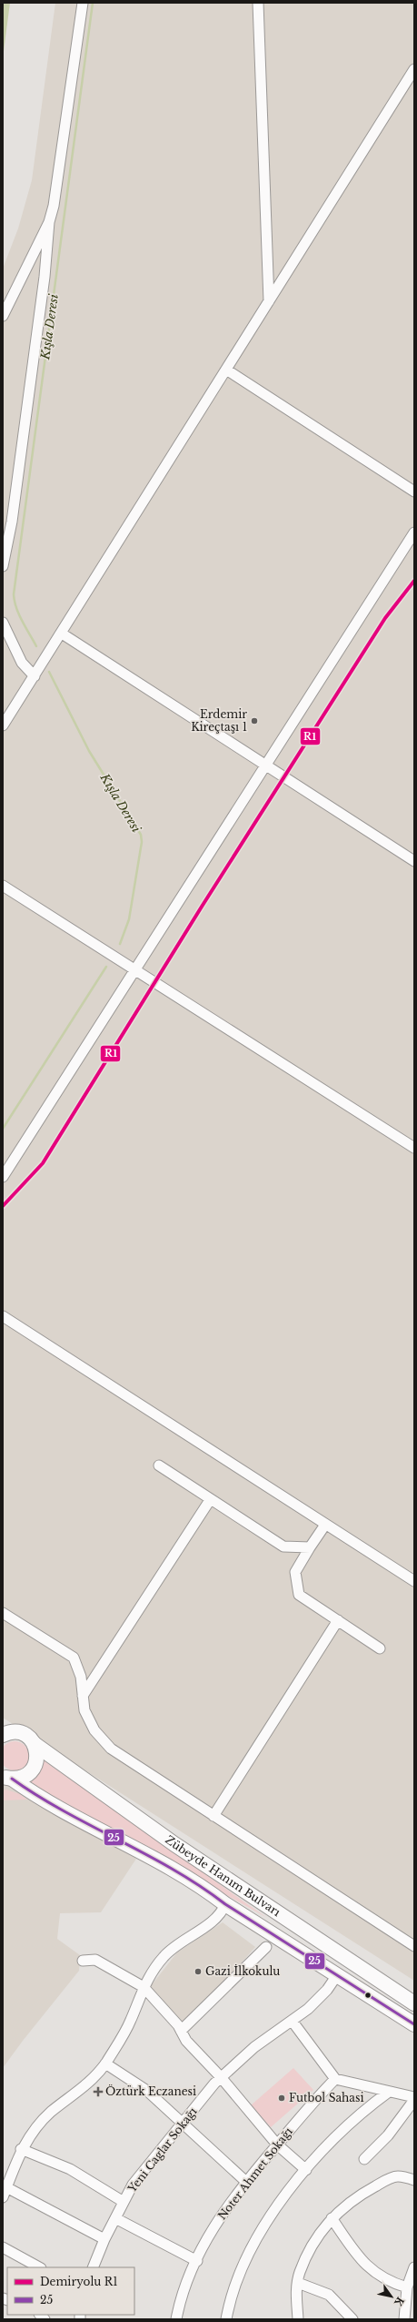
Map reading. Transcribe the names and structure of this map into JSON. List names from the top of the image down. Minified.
{"streets":{"highway":["Zübeyde Hanım Bulvarı"],"street":["Yeni Caglar Sokağı","Noter Ahmet Sokağı"]},"crossings":[["Zübeyde Hanım Bulvarı","Yeni Caglar Sokağı"]],"water":["Kışla Deresi"],"places":{"other":["Erdemir Kireçtaşı 1","Gazi İlkokulu","Futbol Sahasi"],"health":["Öztürk Eczanesi"]},"lines":["rail line R1","transit line 25"],"legend":["Demiryolu R1","25"],"north":"bottom right"}
